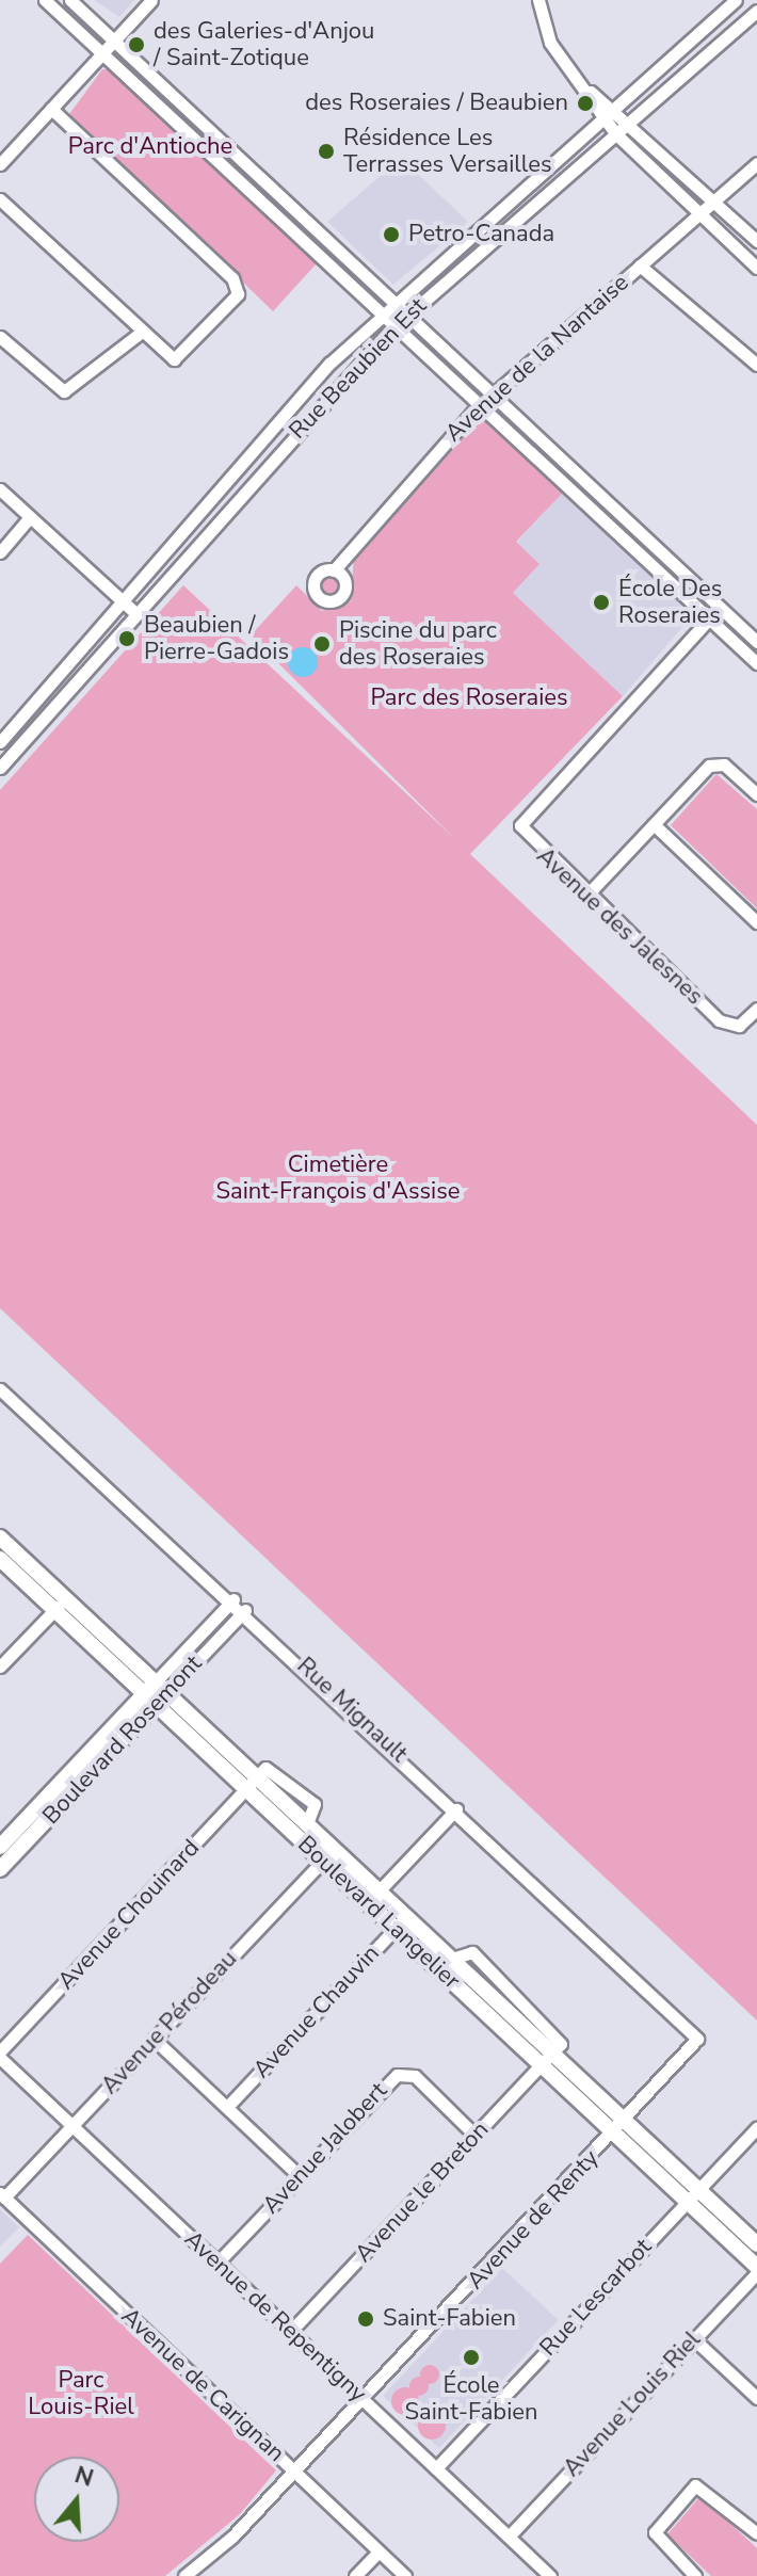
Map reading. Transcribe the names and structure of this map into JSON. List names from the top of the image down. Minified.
{"streets":{"main road":["Boulevard Rosemont","Boulevard Langelier"],"street":["Avenue de la Nantaise","Rue Beaubien Est","Avenue des Jalesnes","Rue Mignault","Avenue Chouinard","Avenue Chauvin","Avenue Pérodeau","Avenue Jalobert","Avenue le Breton","Avenue de Renty","Rue Lescarbot","Avenue de Repentigny","Avenue de Carignan","Avenue Louis Riel"]},"crossings":[["Rue Mignault","Boulevard Rosemont"],["Rue Mignault","Avenue de Renty"],["Boulevard Rosemont","Boulevard Langelier"],["Boulevard Langelier","Avenue Chouinard"],["Boulevard Langelier","Avenue Chauvin"],["Boulevard Langelier","Avenue Pérodeau"],["Boulevard Langelier","Avenue le Breton"],["Boulevard Langelier","Avenue de Renty"],["Boulevard Langelier","Rue Lescarbot"],["Boulevard Langelier","Avenue Louis Riel"],["Avenue Chouinard","Avenue de Repentigny"],["Avenue Pérodeau","Avenue de Repentigny"],["Avenue Pérodeau","Avenue de Carignan"],["Avenue Jalobert","Avenue le Breton"],["Avenue Jalobert","Avenue de Repentigny"],["Avenue le Breton","Avenue de Repentigny"],["Avenue de Renty","Avenue de Repentigny"],["Avenue de Renty","Avenue de Carignan"],["Rue Lescarbot","Avenue de Repentigny"],["Avenue de Repentigny","Avenue Louis Riel"]],"parks":["Parc d'Antioche","Parc des Roseraies","Cimetière Saint-François d'Assise","Parc Louis-Riel"],"places":["des Galeries-d'Anjou / Saint-Zotique","des Roseraies / Beaubien","Résidence Les Terrasses Versailles","Petro-Canada","École Des Roseraies","Beaubien / Pierre-Gadois","Piscine du parc des Roseraies","Saint-Fabien","École Saint-Fabien"],"north":"top"}
